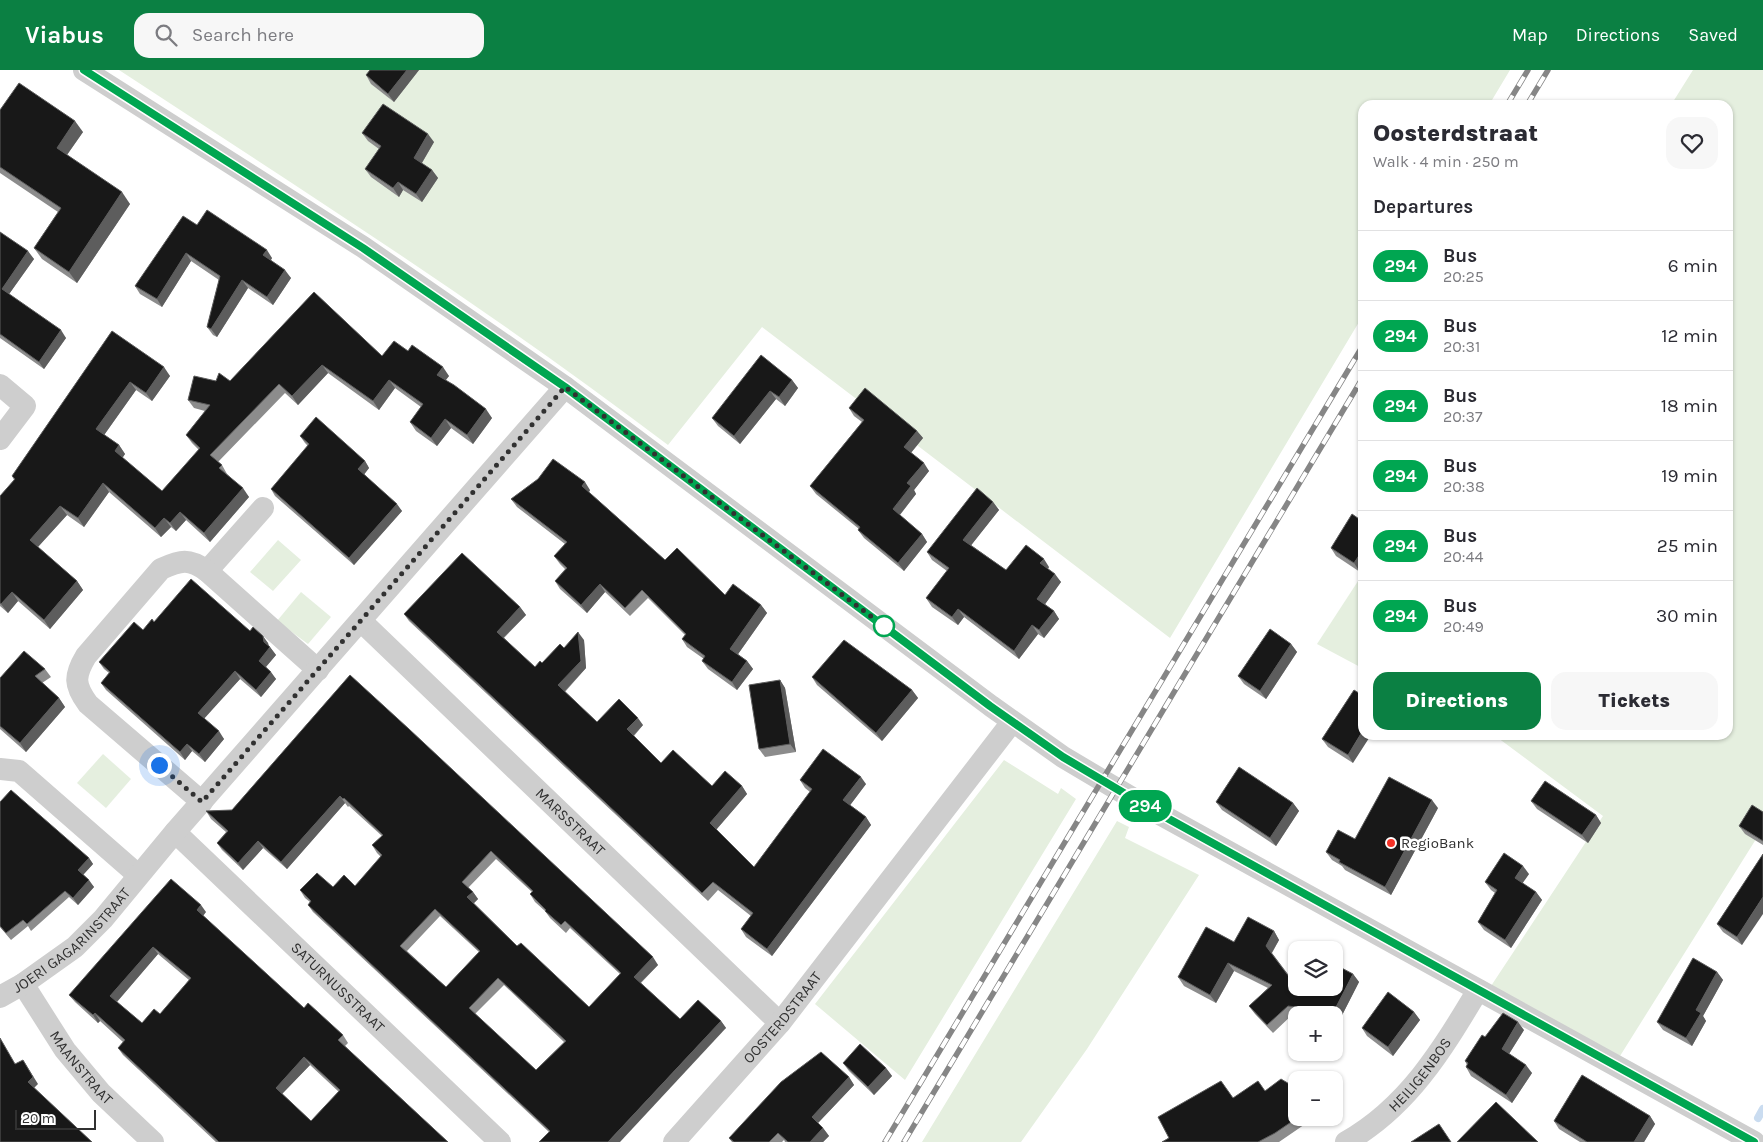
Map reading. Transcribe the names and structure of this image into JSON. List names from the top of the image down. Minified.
{"streets":{"street":["MARSSTRAAT","JOERI GAGARINSTRAAT","SATURNUSSTRAAT","OOSTERDSTRAAT","MAANSTRAAT","HEILIGENBOS"]},"crossings":[["MARSSTRAAT","JOERI GAGARINSTRAAT"],["MARSSTRAAT","OOSTERDSTRAAT"],["JOERI GAGARINSTRAAT","SATURNUSSTRAAT"],["JOERI GAGARINSTRAAT","MAANSTRAAT"]],"places":["RegioBank"],"lines":["bus line 294"],"scale_bar":"20 m","page":{"header":"Viabus","search":"Search here","nav":["Map","Directions","Saved"],"on_map":"294","heading":[["Oosterdstraat","Walk · 4 min · 250 m"],"Departures"],"list":[{"mark":"294","name":"Bus","note":"20:25","value":"6 min"},{"mark":"294","name":"Bus","note":"20:31","value":"12 min"},{"mark":"294","name":"Bus","note":"20:37","value":"18 min"},{"mark":"294","name":"Bus","note":"20:38","value":"19 min"},{"mark":"294","name":"Bus","note":"20:44","value":"25 min"},{"mark":"294","name":"Bus","note":"20:49","value":"30 min"}],"buttons":["Directions","Tickets"],"map_buttons":["+","−"],"scale":"20 m"}}
